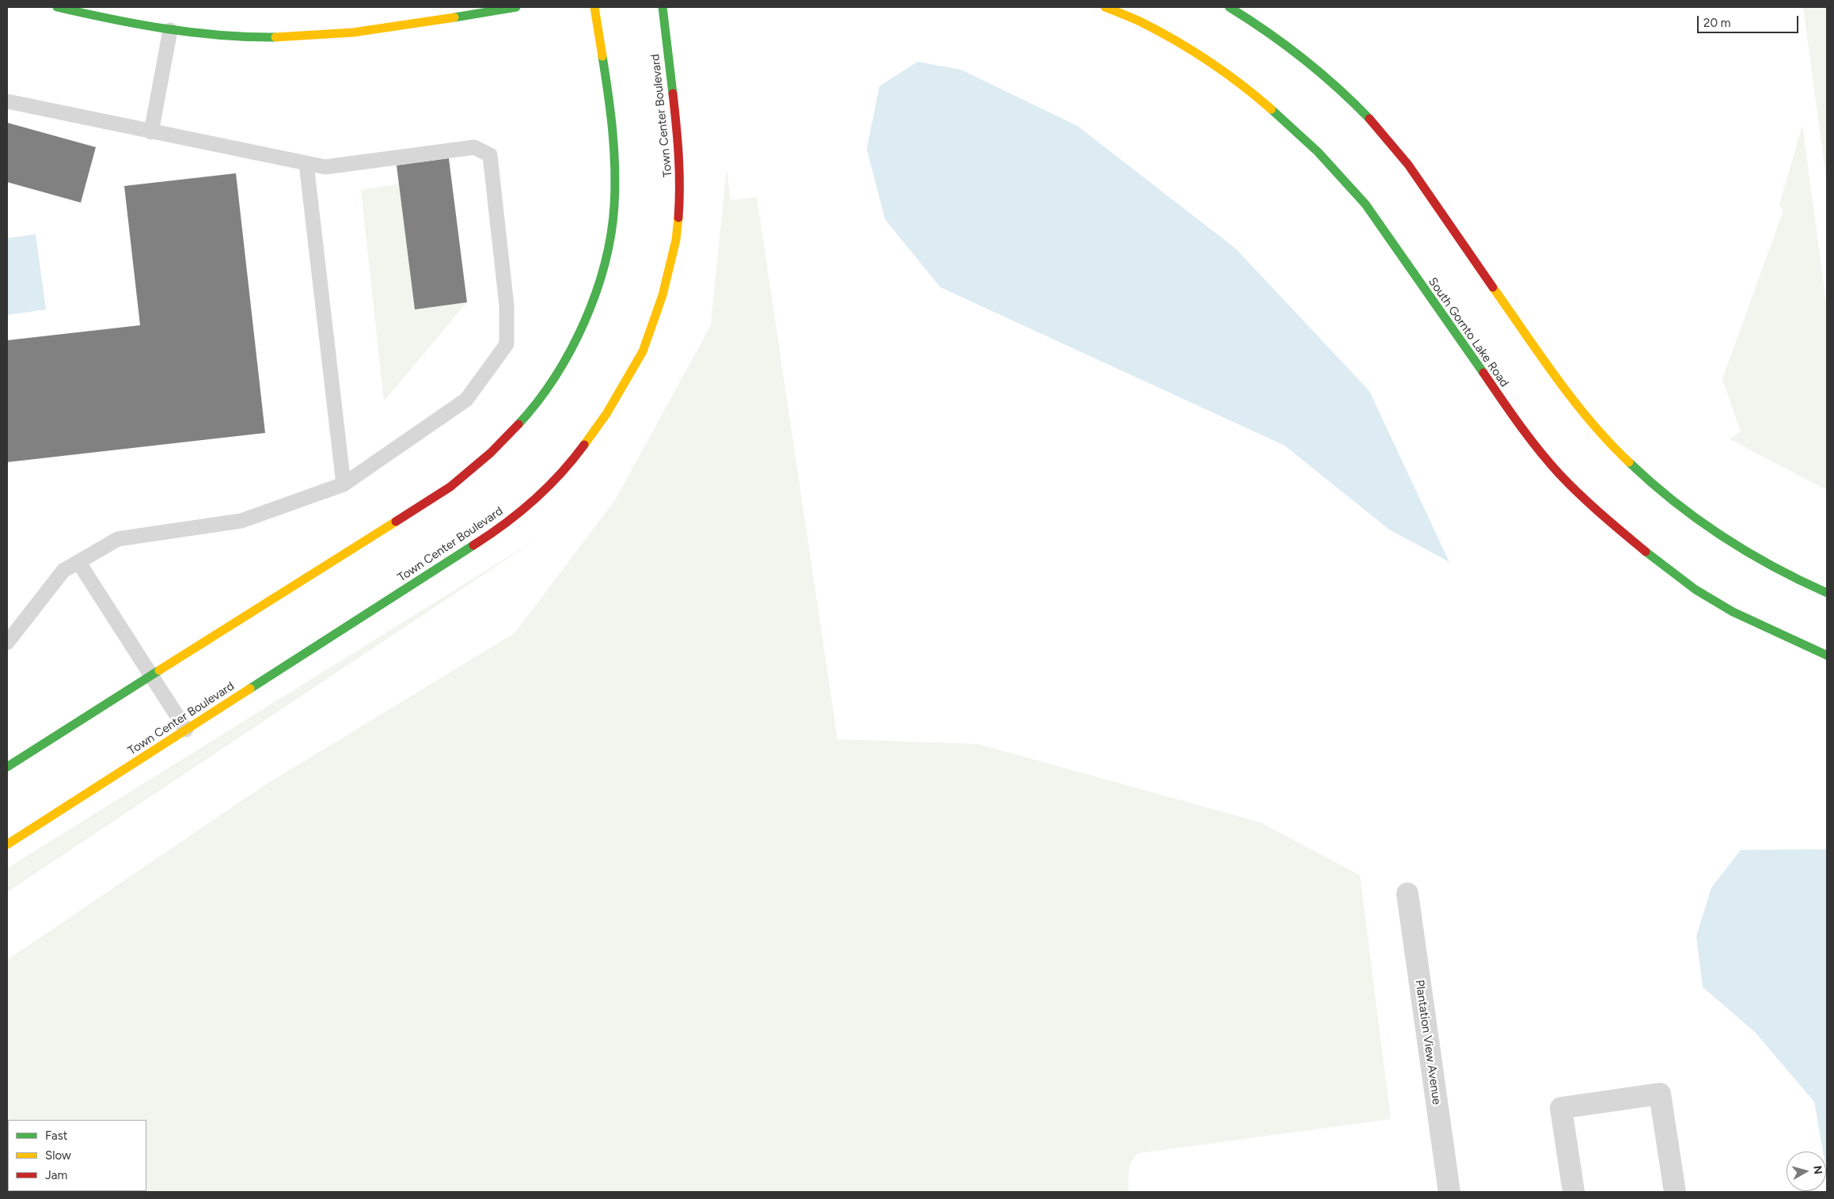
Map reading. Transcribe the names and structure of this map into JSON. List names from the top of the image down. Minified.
{"streets":{"street":["Town Center Boulevard","South Gornto Lake Road","Plantation View Avenue"]},"legend":["Fast","Slow","Jam"],"scale_bar":"20 m","north":"right"}
